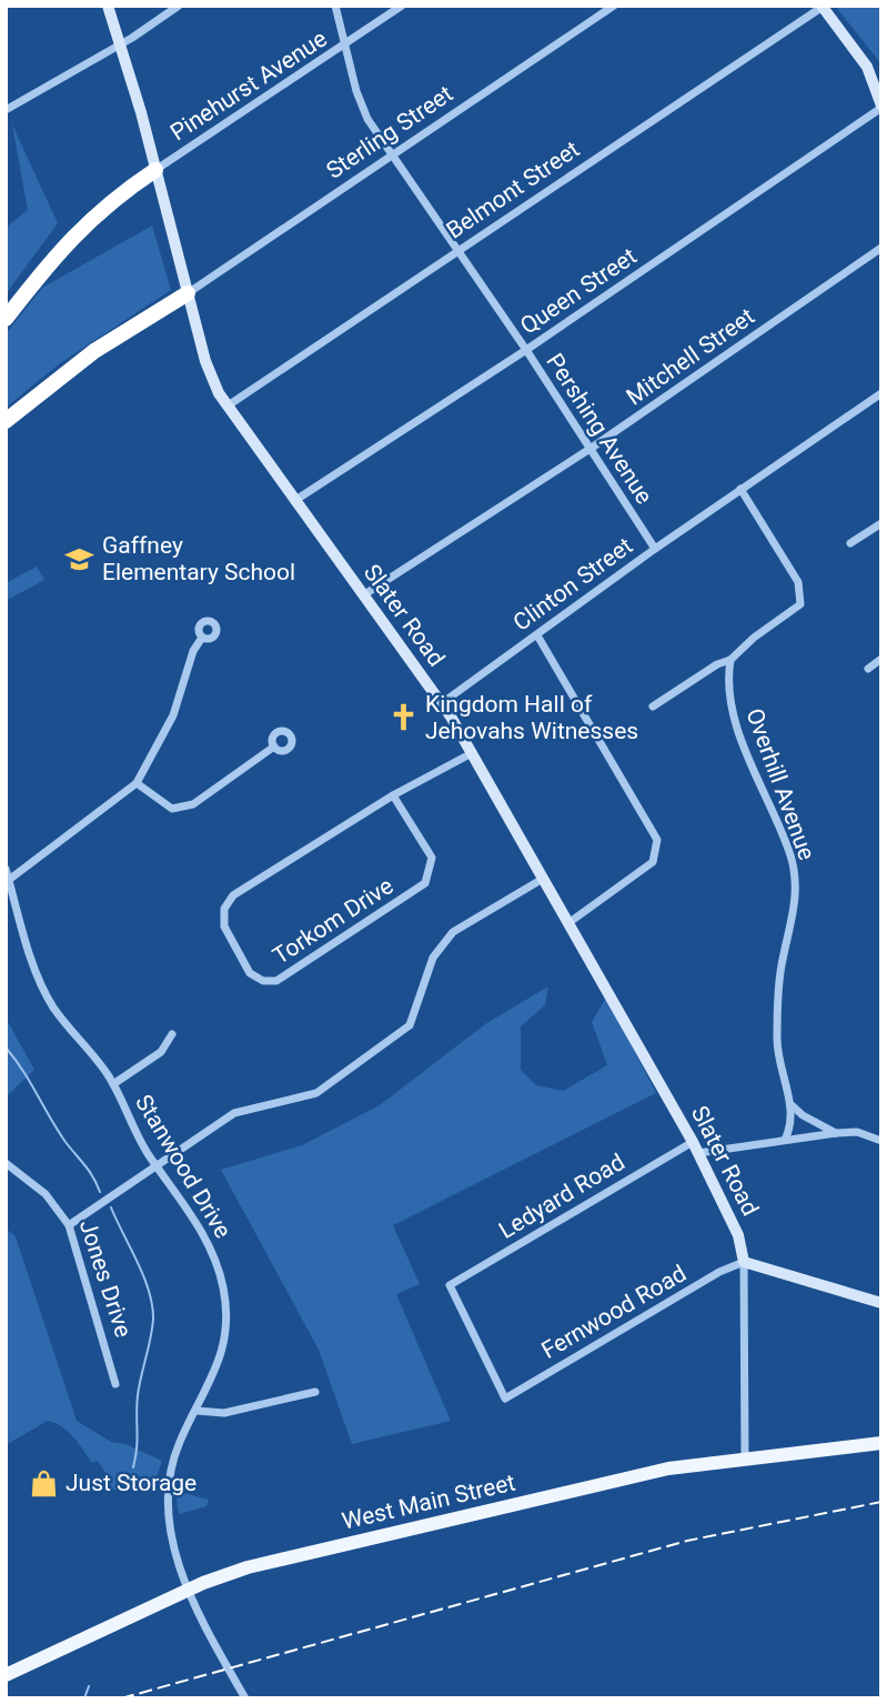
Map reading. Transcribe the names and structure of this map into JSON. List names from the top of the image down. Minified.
{"streets":{"main road":["Slater Road","West Main Street"],"street":["Pinehurst Avenue","Sterling Street","Belmont Street","Queen Street","Mitchell Street","Pershing Avenue","Clinton Street","Overhill Avenue","Torkom Drive","Stanwood Drive","Ledyard Road","Jones Drive","Fernwood Road"]},"crossings":[["Pinehurst Avenue","Pershing Avenue"],["Pinehurst Avenue","Slater Road"],["Sterling Street","Pershing Avenue"],["Sterling Street","Slater Road"],["Belmont Street","Pershing Avenue"],["Belmont Street","Slater Road"],["Queen Street","Pershing Avenue"],["Queen Street","Slater Road"],["Mitchell Street","Pershing Avenue"],["Mitchell Street","Slater Road"],["Pershing Avenue","Clinton Street"],["Clinton Street","Slater Road"],["Slater Road","Torkom Drive"],["Slater Road","Ledyard Road"],["Slater Road","Fernwood Road"],["Slater Road","West Main Street"],["Stanwood Drive","West Main Street"],["Ledyard Road","Fernwood Road"]],"places":{"school or university":["Gaffney Elementary School"],"church":["Kingdom Hall of Jehovahs Witnesses"],"shop":["Just Storage"]}}
